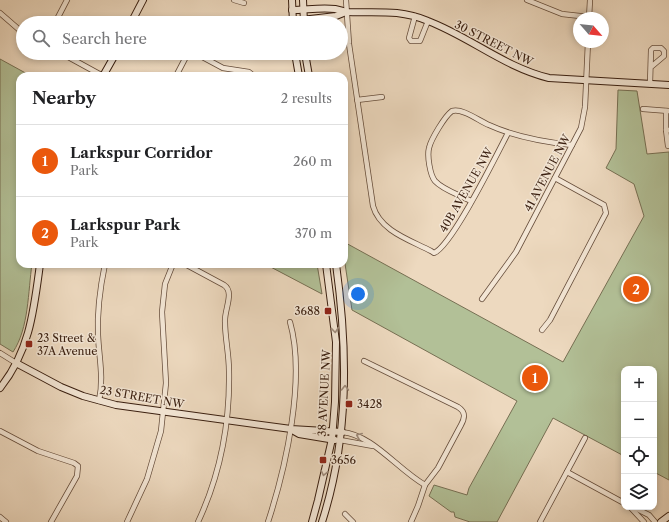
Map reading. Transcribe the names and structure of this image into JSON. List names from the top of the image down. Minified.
{"streets":{"street":["30 STREET NW","41 AVENUE NW","40B AVENUE NW","38 AVENUE NW","23 STREET NW"]},"crossings":[["30 STREET NW","41 AVENUE NW"],["38 AVENUE NW","23 STREET NW"]],"places":{"transit":["3688","23 Street & 37A Avenue","3428","3656"]},"north":"bottom right","page":{"search":"Search here","heading":["Nearby","2 results"],"list":[{"mark":"1","name":"Larkspur Corridor","note":"Park","value":"260 m"},{"mark":"2","name":"Larkspur Park","note":"Park","value":"370 m"}],"pins":["2","1"],"map_buttons":["+","−"]}}
